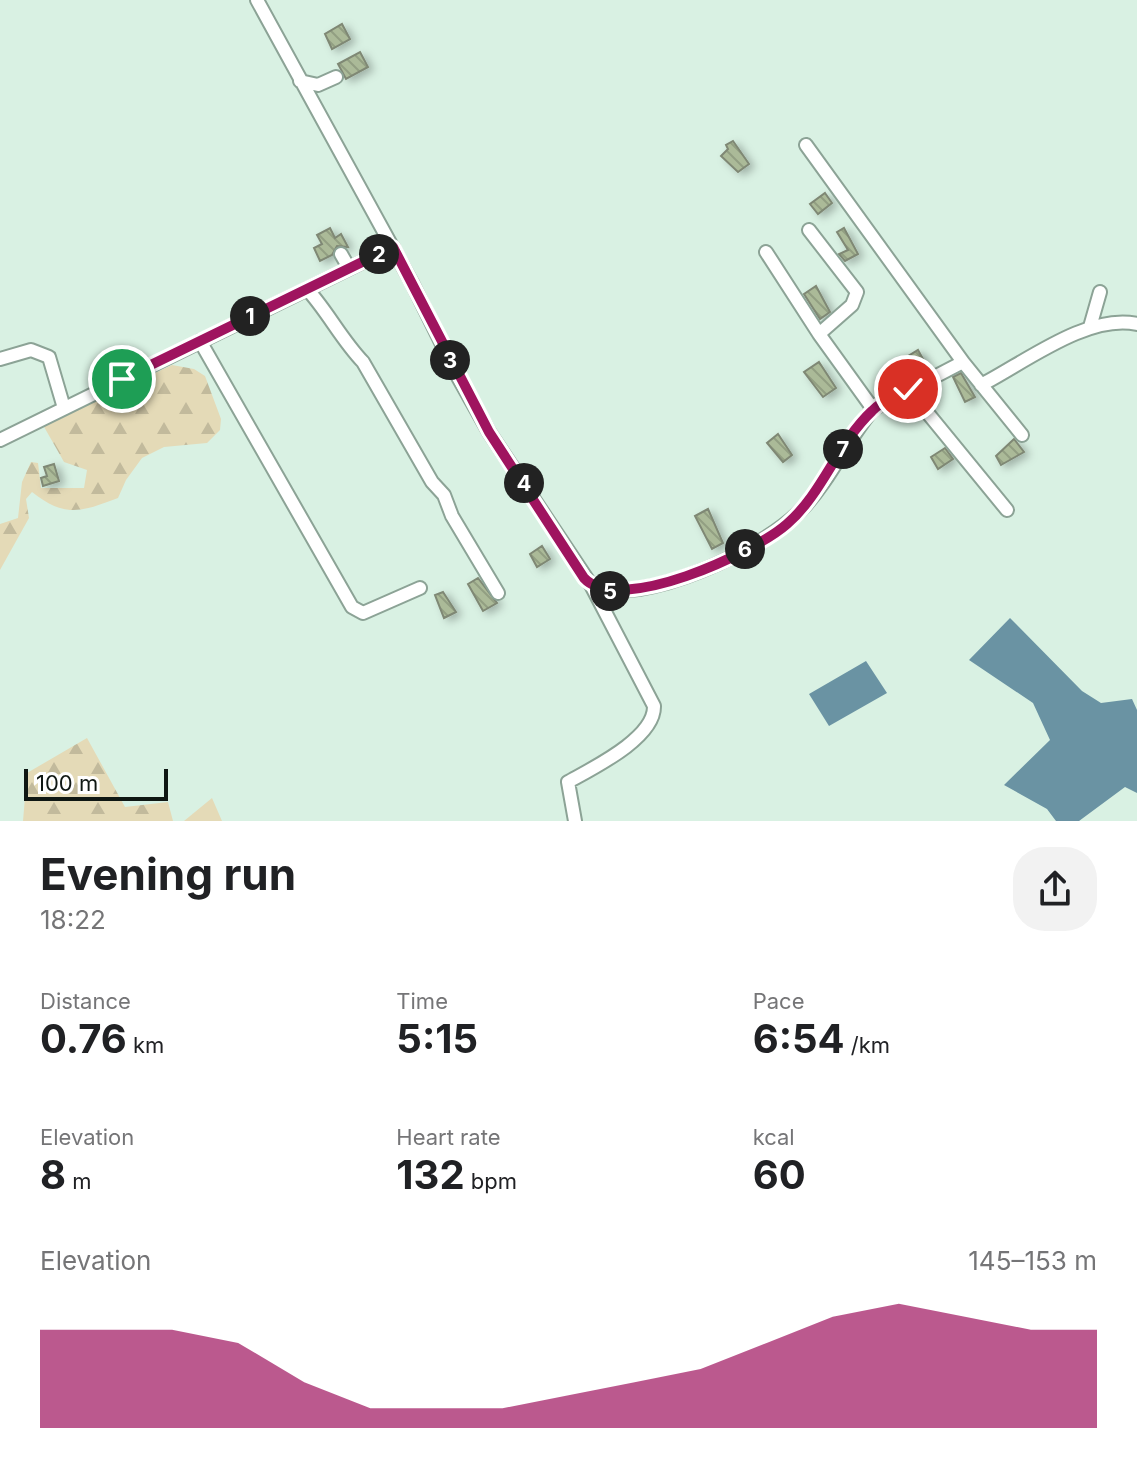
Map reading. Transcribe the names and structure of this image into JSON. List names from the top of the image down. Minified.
{"scale_bar":"100 m","page":{"pins":["2","1","3","7","4","6","5"],"scale":"100 m","heading":["Evening run","18:22"],"stats":[["Distance","0.76 km"],["Time","5:15"],["Pace","6:54 /km"],["Elevation","8 m"],["Heart rate","132 bpm"],["kcal","60"]],"chart":["Elevation","145–153 m"]}}
